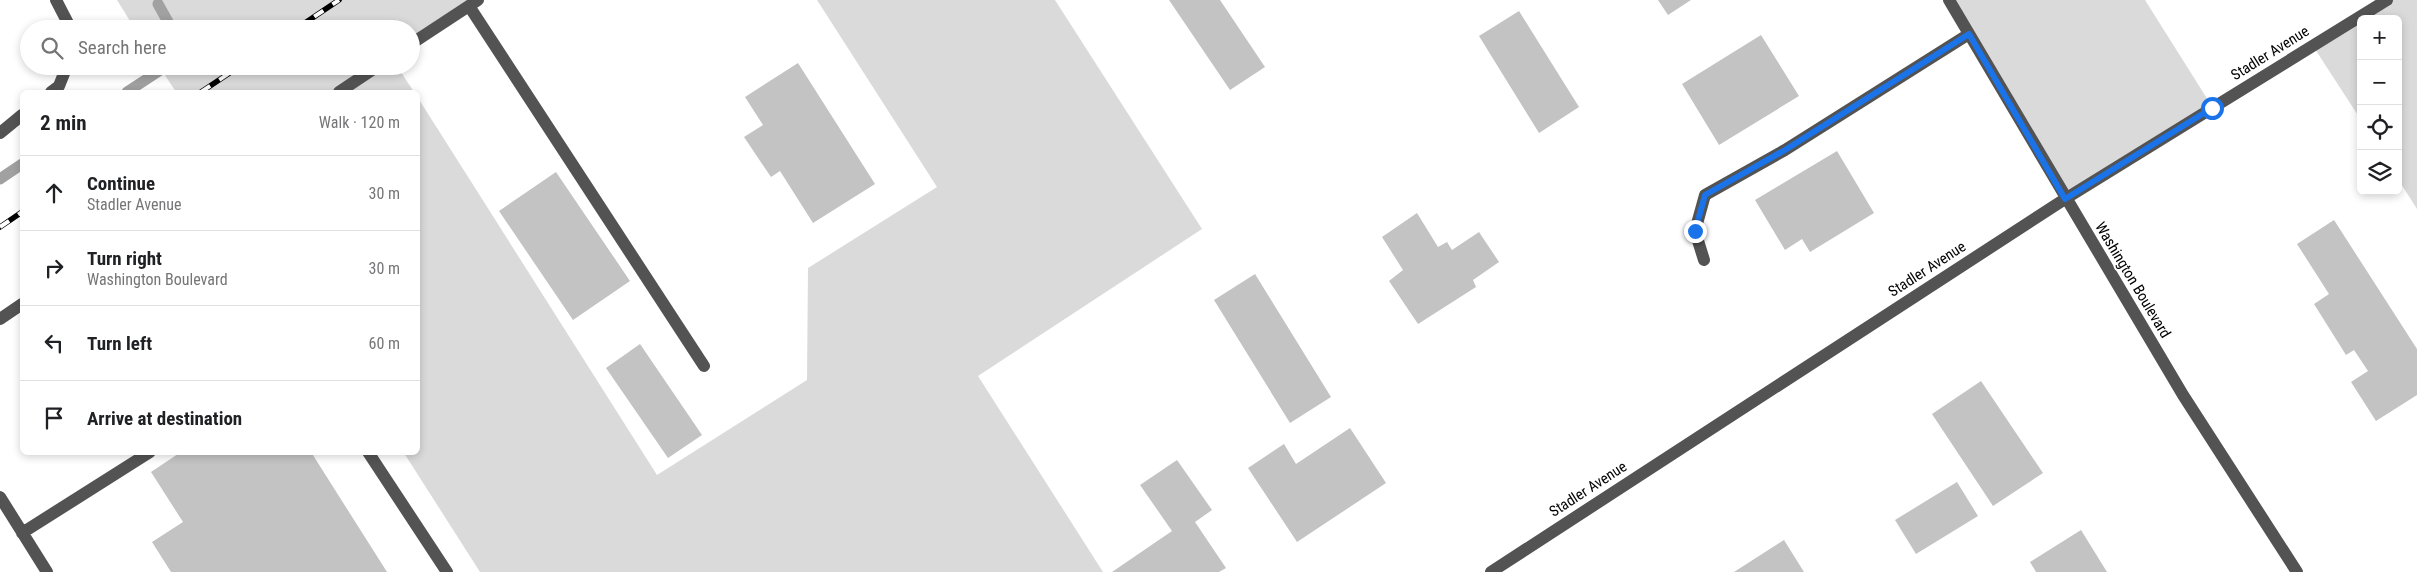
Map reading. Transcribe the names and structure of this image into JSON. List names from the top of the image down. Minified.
{"streets":{"street":["Stadler Avenue","Washington Boulevard"]},"crossings":[["Stadler Avenue","Washington Boulevard"]],"page":{"map_buttons":["+","−"],"search":"Search here","heading":["2 min","Walk · 120 m"],"list":[["Continue","Stadler Avenue","30 m"],["Turn right","Washington Boulevard","30 m"],["Turn left","60 m"],"Arrive at destination"]}}
